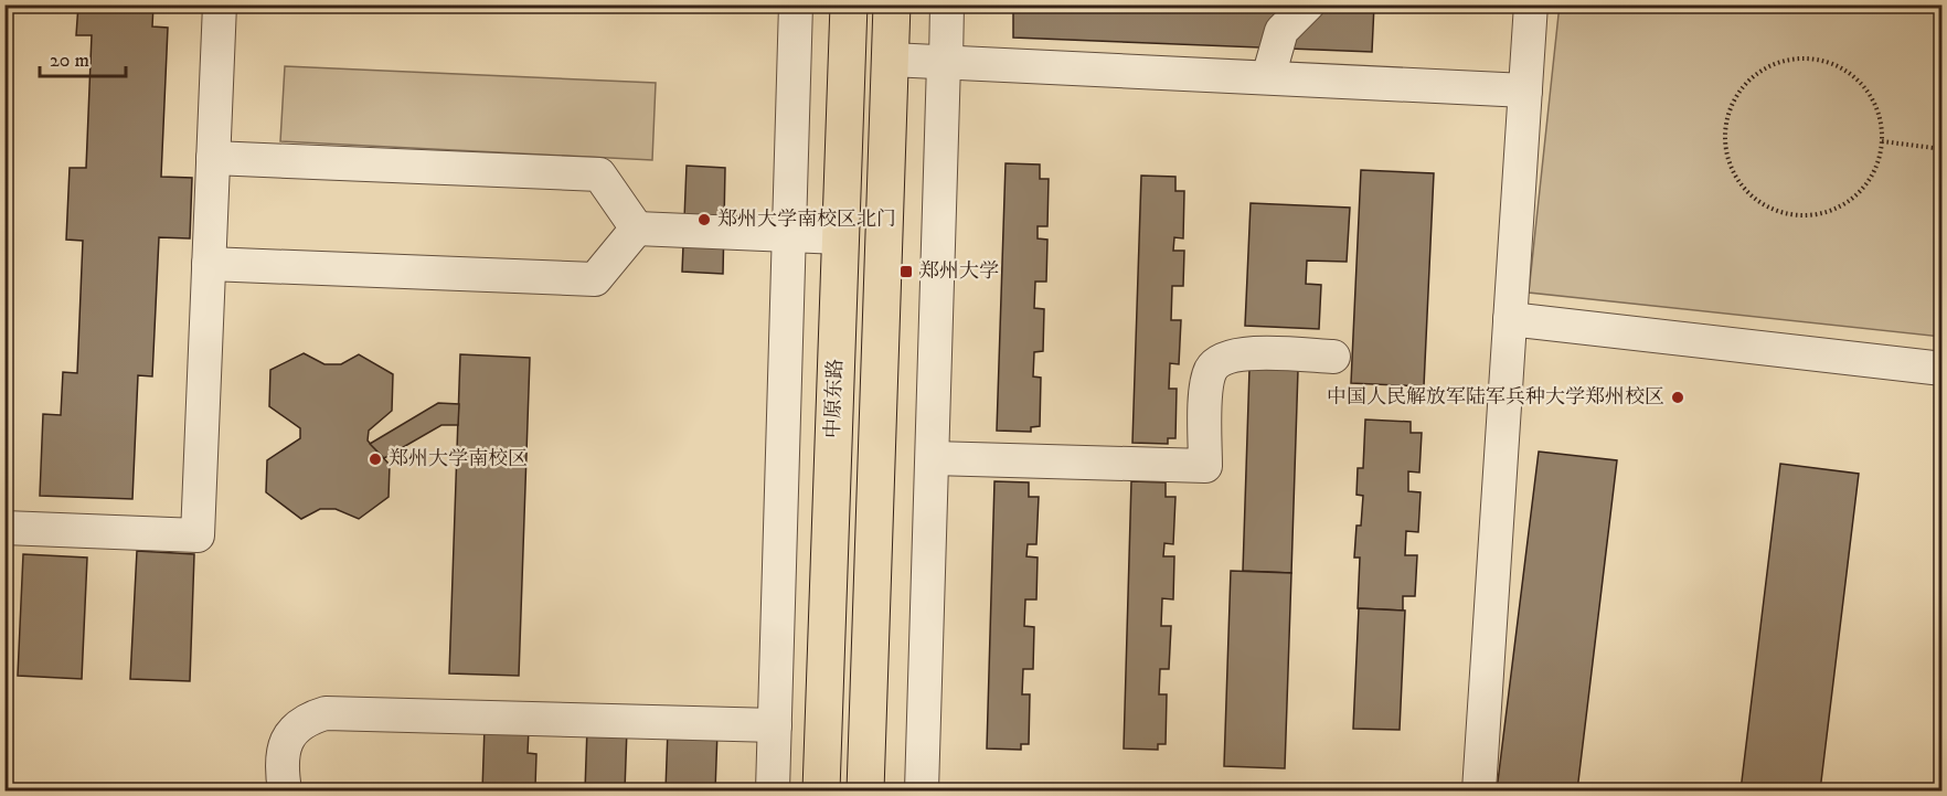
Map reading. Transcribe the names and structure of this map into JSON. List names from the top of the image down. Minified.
{"streets":{"main road":["中原东路"]},"places":{"other":["郑州大学南校区北门","中国人民解放军陆军兵种大学郑州校区","郑州大学南校区"],"transit":["郑州大学"]},"scale_bar":"20 m"}
